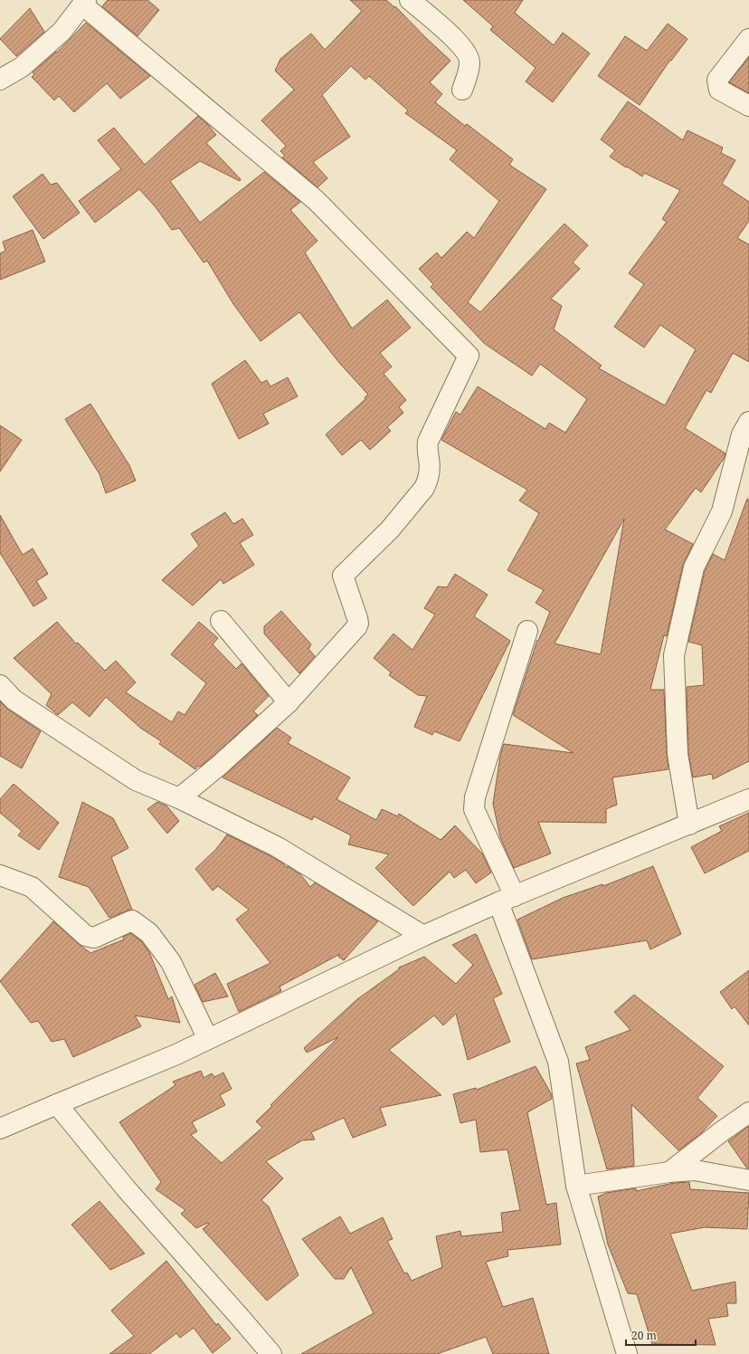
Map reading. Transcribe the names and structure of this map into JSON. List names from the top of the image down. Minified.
{"scale_bar":"20 m"}
